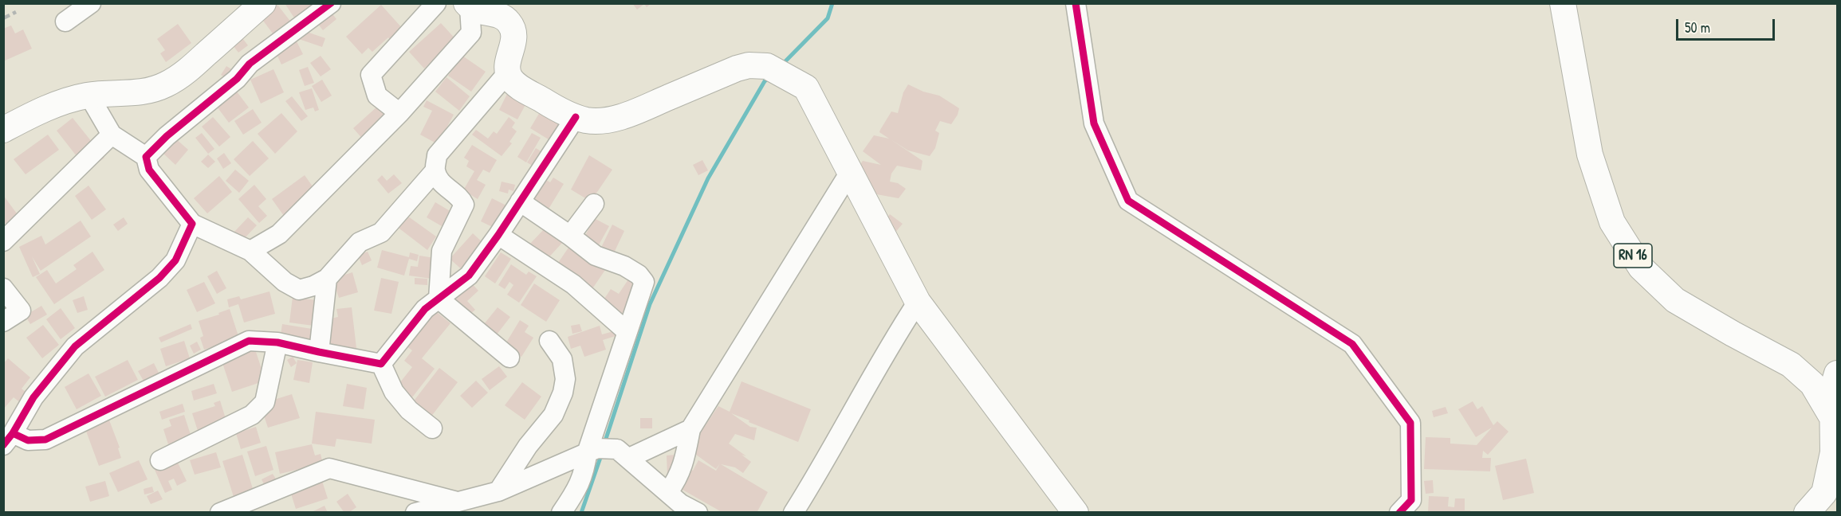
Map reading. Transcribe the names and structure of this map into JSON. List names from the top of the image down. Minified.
{"streets":{"main road":["RN 16"]},"scale_bar":"50 m"}
